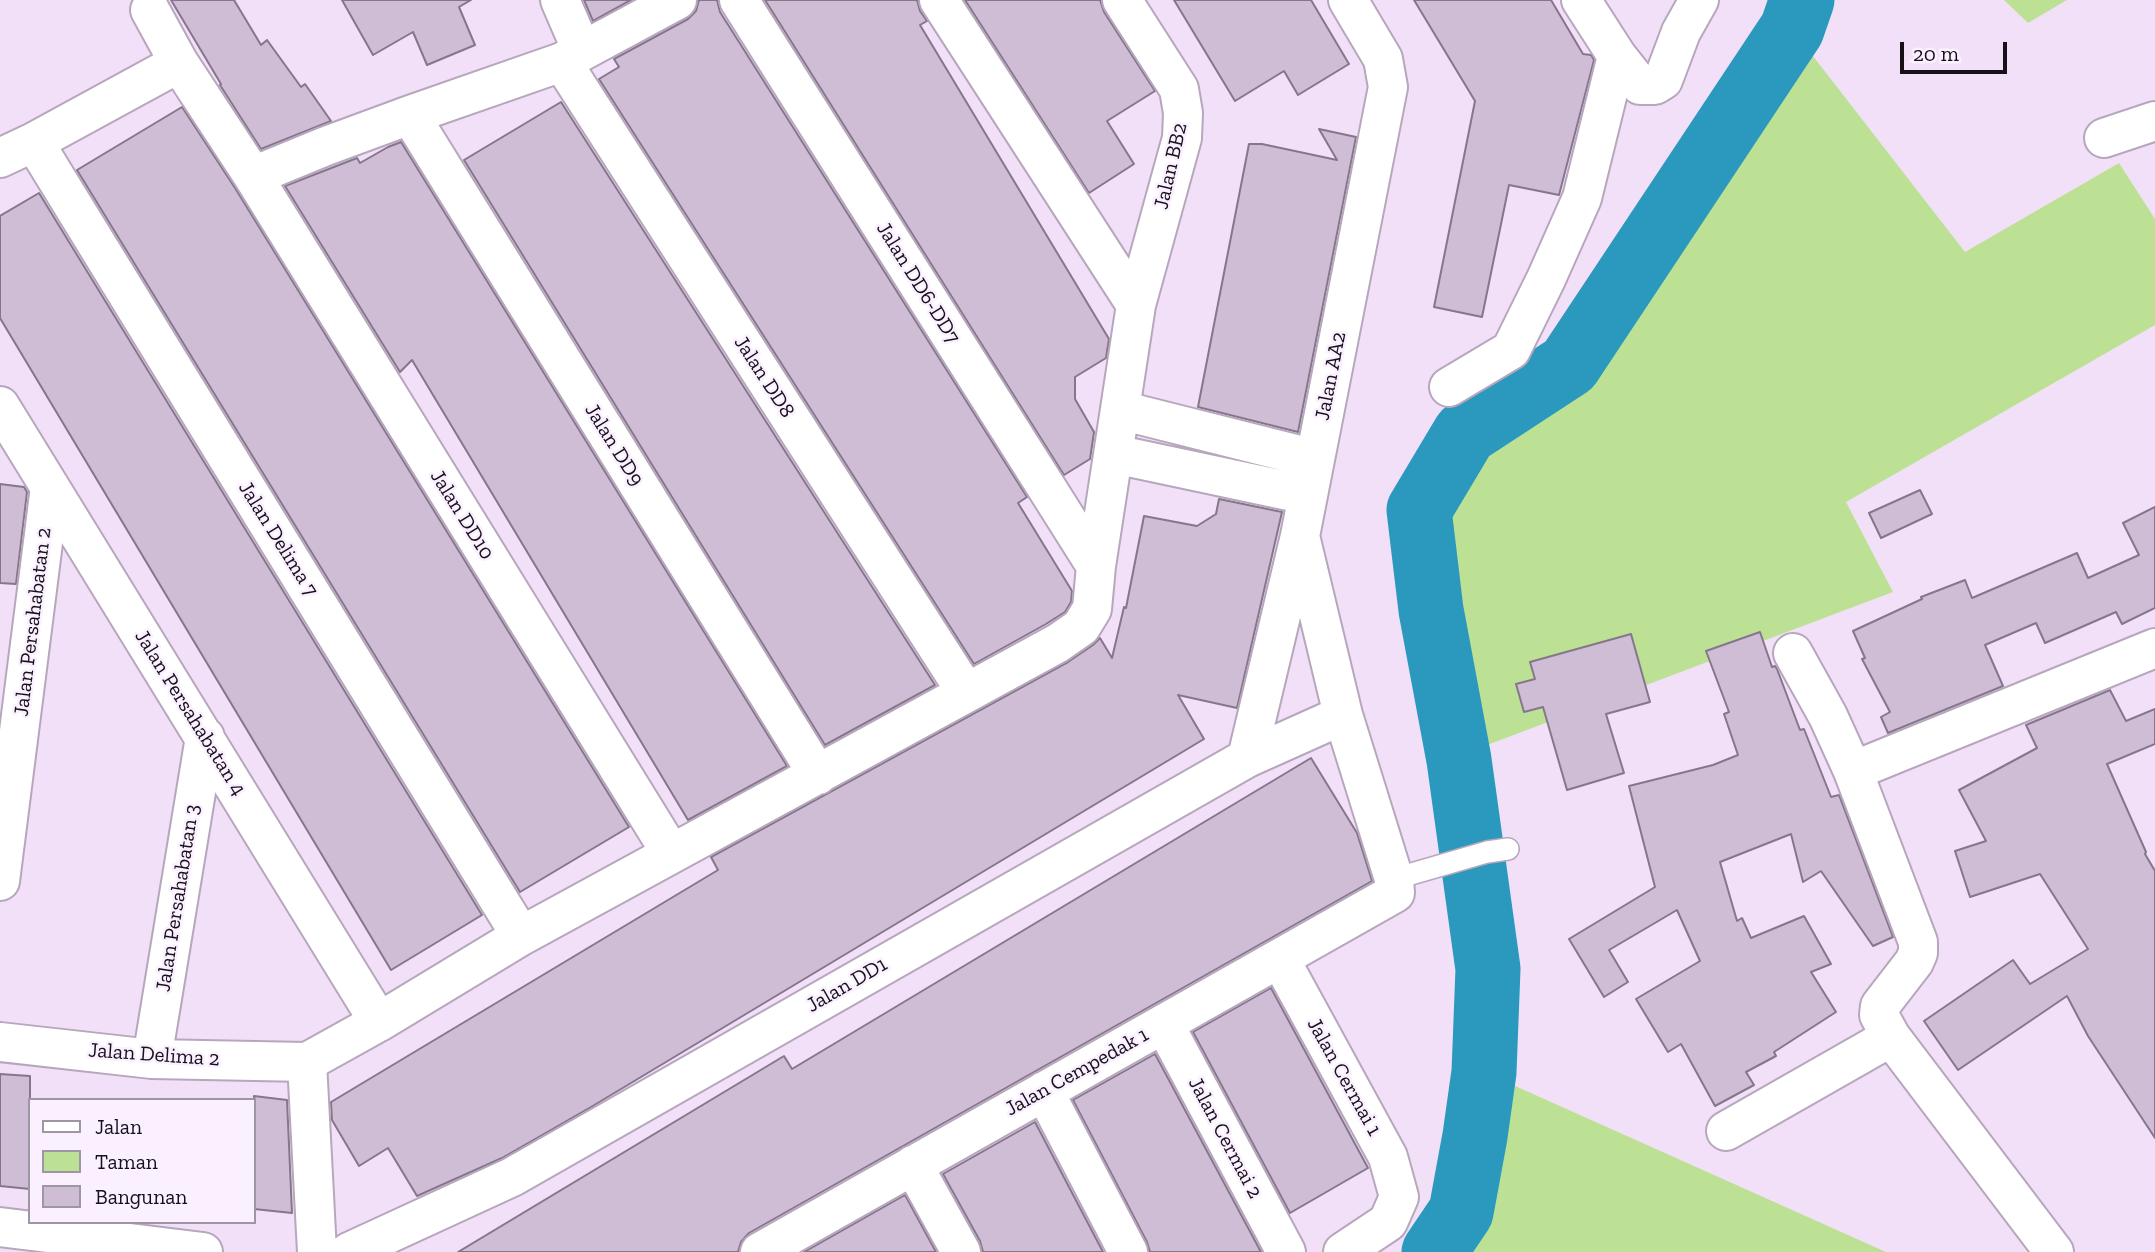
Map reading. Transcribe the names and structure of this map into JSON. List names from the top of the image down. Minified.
{"streets":{"street":["Jalan BB2","Jalan DD6-DD7","Jalan AA2","Jalan DD8","Jalan DD9","Jalan DD10","Jalan Delima 7","Jalan Persahabatan 2","Jalan Persahabatan 4","Jalan Persahabatan 3","Jalan DD1","Jalan Delima 2","Jalan Cempedak 1","Jalan Cermai 1","Jalan Cermai 2"]},"crossings":[["Jalan BB2","Jalan DD6-DD7"],["Jalan BB2","Jalan DD8"],["Jalan BB2","Jalan DD9"],["Jalan BB2","Jalan DD10"],["Jalan BB2","Jalan Delima 7"],["Jalan BB2","Jalan Persahabatan 4"],["Jalan BB2","Jalan Delima 2"],["Jalan AA2","Jalan DD1"],["Jalan Persahabatan 2","Jalan Persahabatan 4"],["Jalan Persahabatan 4","Jalan Persahabatan 3"],["Jalan Persahabatan 3","Jalan Delima 2"],["Jalan Cempedak 1","Jalan Cermai 1"],["Jalan Cempedak 1","Jalan Cermai 2"]],"legend":["Jalan","Taman","Bangunan"],"scale_bar":"20 m"}
